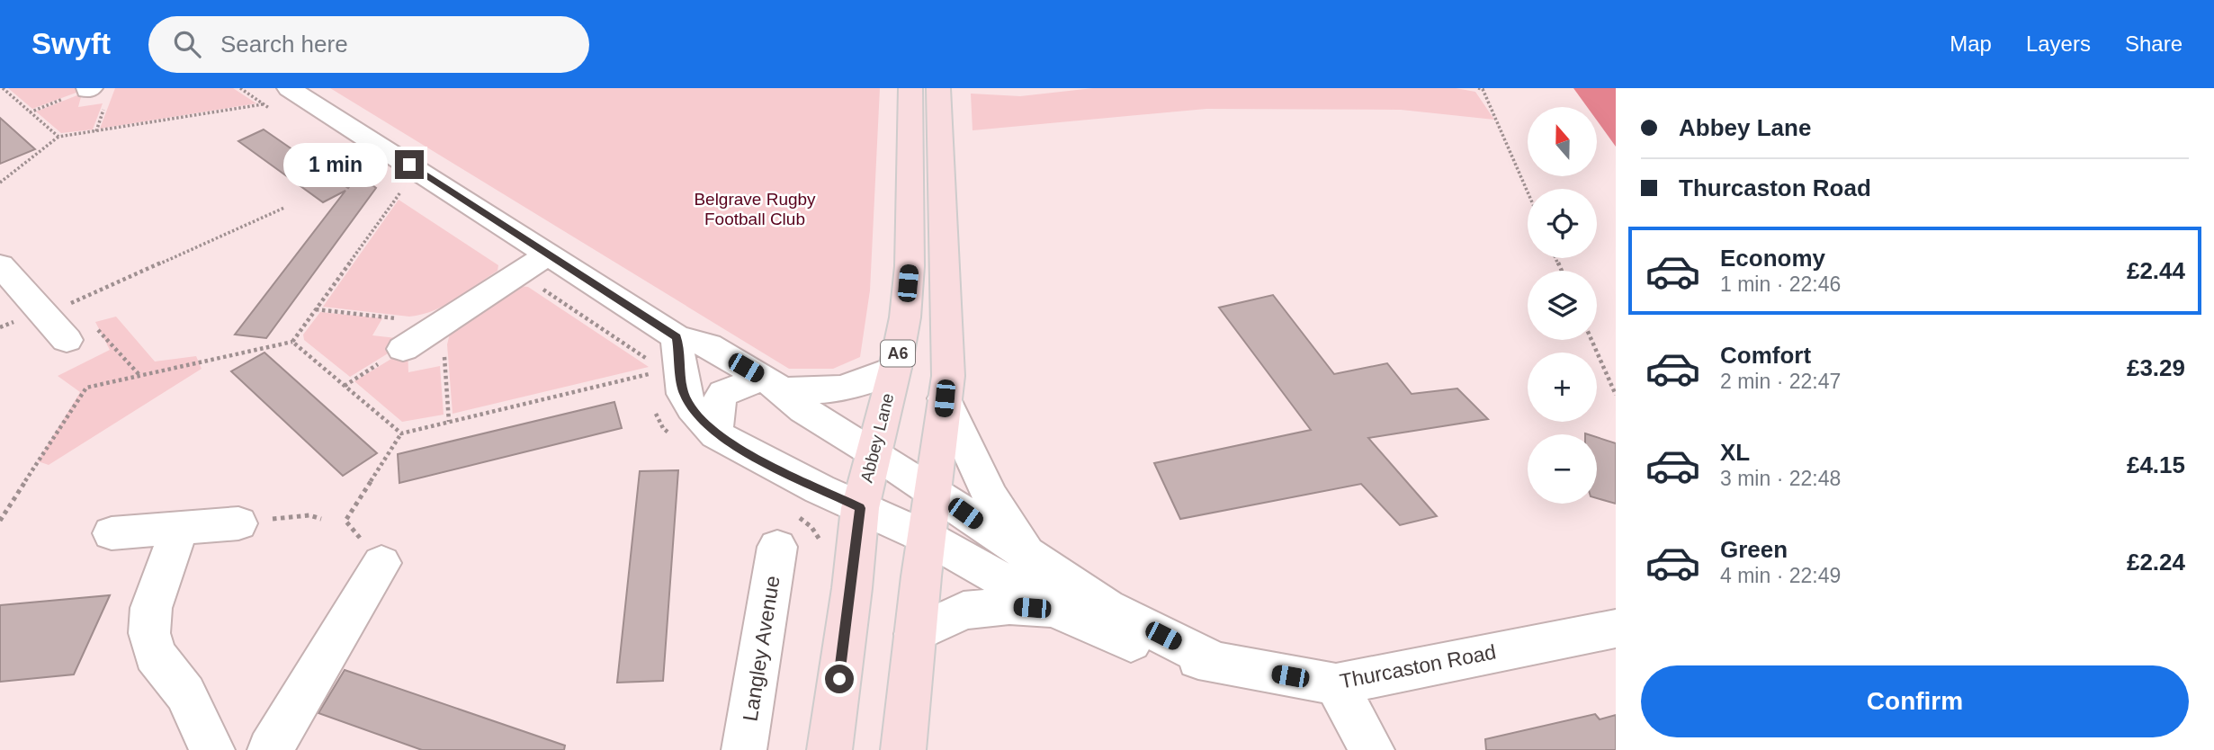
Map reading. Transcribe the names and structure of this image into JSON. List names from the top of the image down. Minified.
{"streets":{"main road":["A6","Abbey Lane"],"street":["Langley Avenue","Thurcaston Road"]},"crossings":[["Abbey Lane","Thurcaston Road"]],"parks":["Belgrave Rugby Football Club"],"north":"top","page":{"header":"Swyft","search":"Search here","nav":["Map","Layers","Share"],"banner":["Abbey Lane","Thurcaston Road"],"map_buttons":["+","−"],"bubble":"1 min","list":[{"name":"Economy","note":"1 min · 22:46","value":"£2.44"},{"name":"Comfort","note":"2 min · 22:47","value":"£3.29"},{"name":"XL","note":"3 min · 22:48","value":"£4.15"},{"name":"Green","note":"4 min · 22:49","value":"£2.24"}],"buttons":"Confirm"}}
